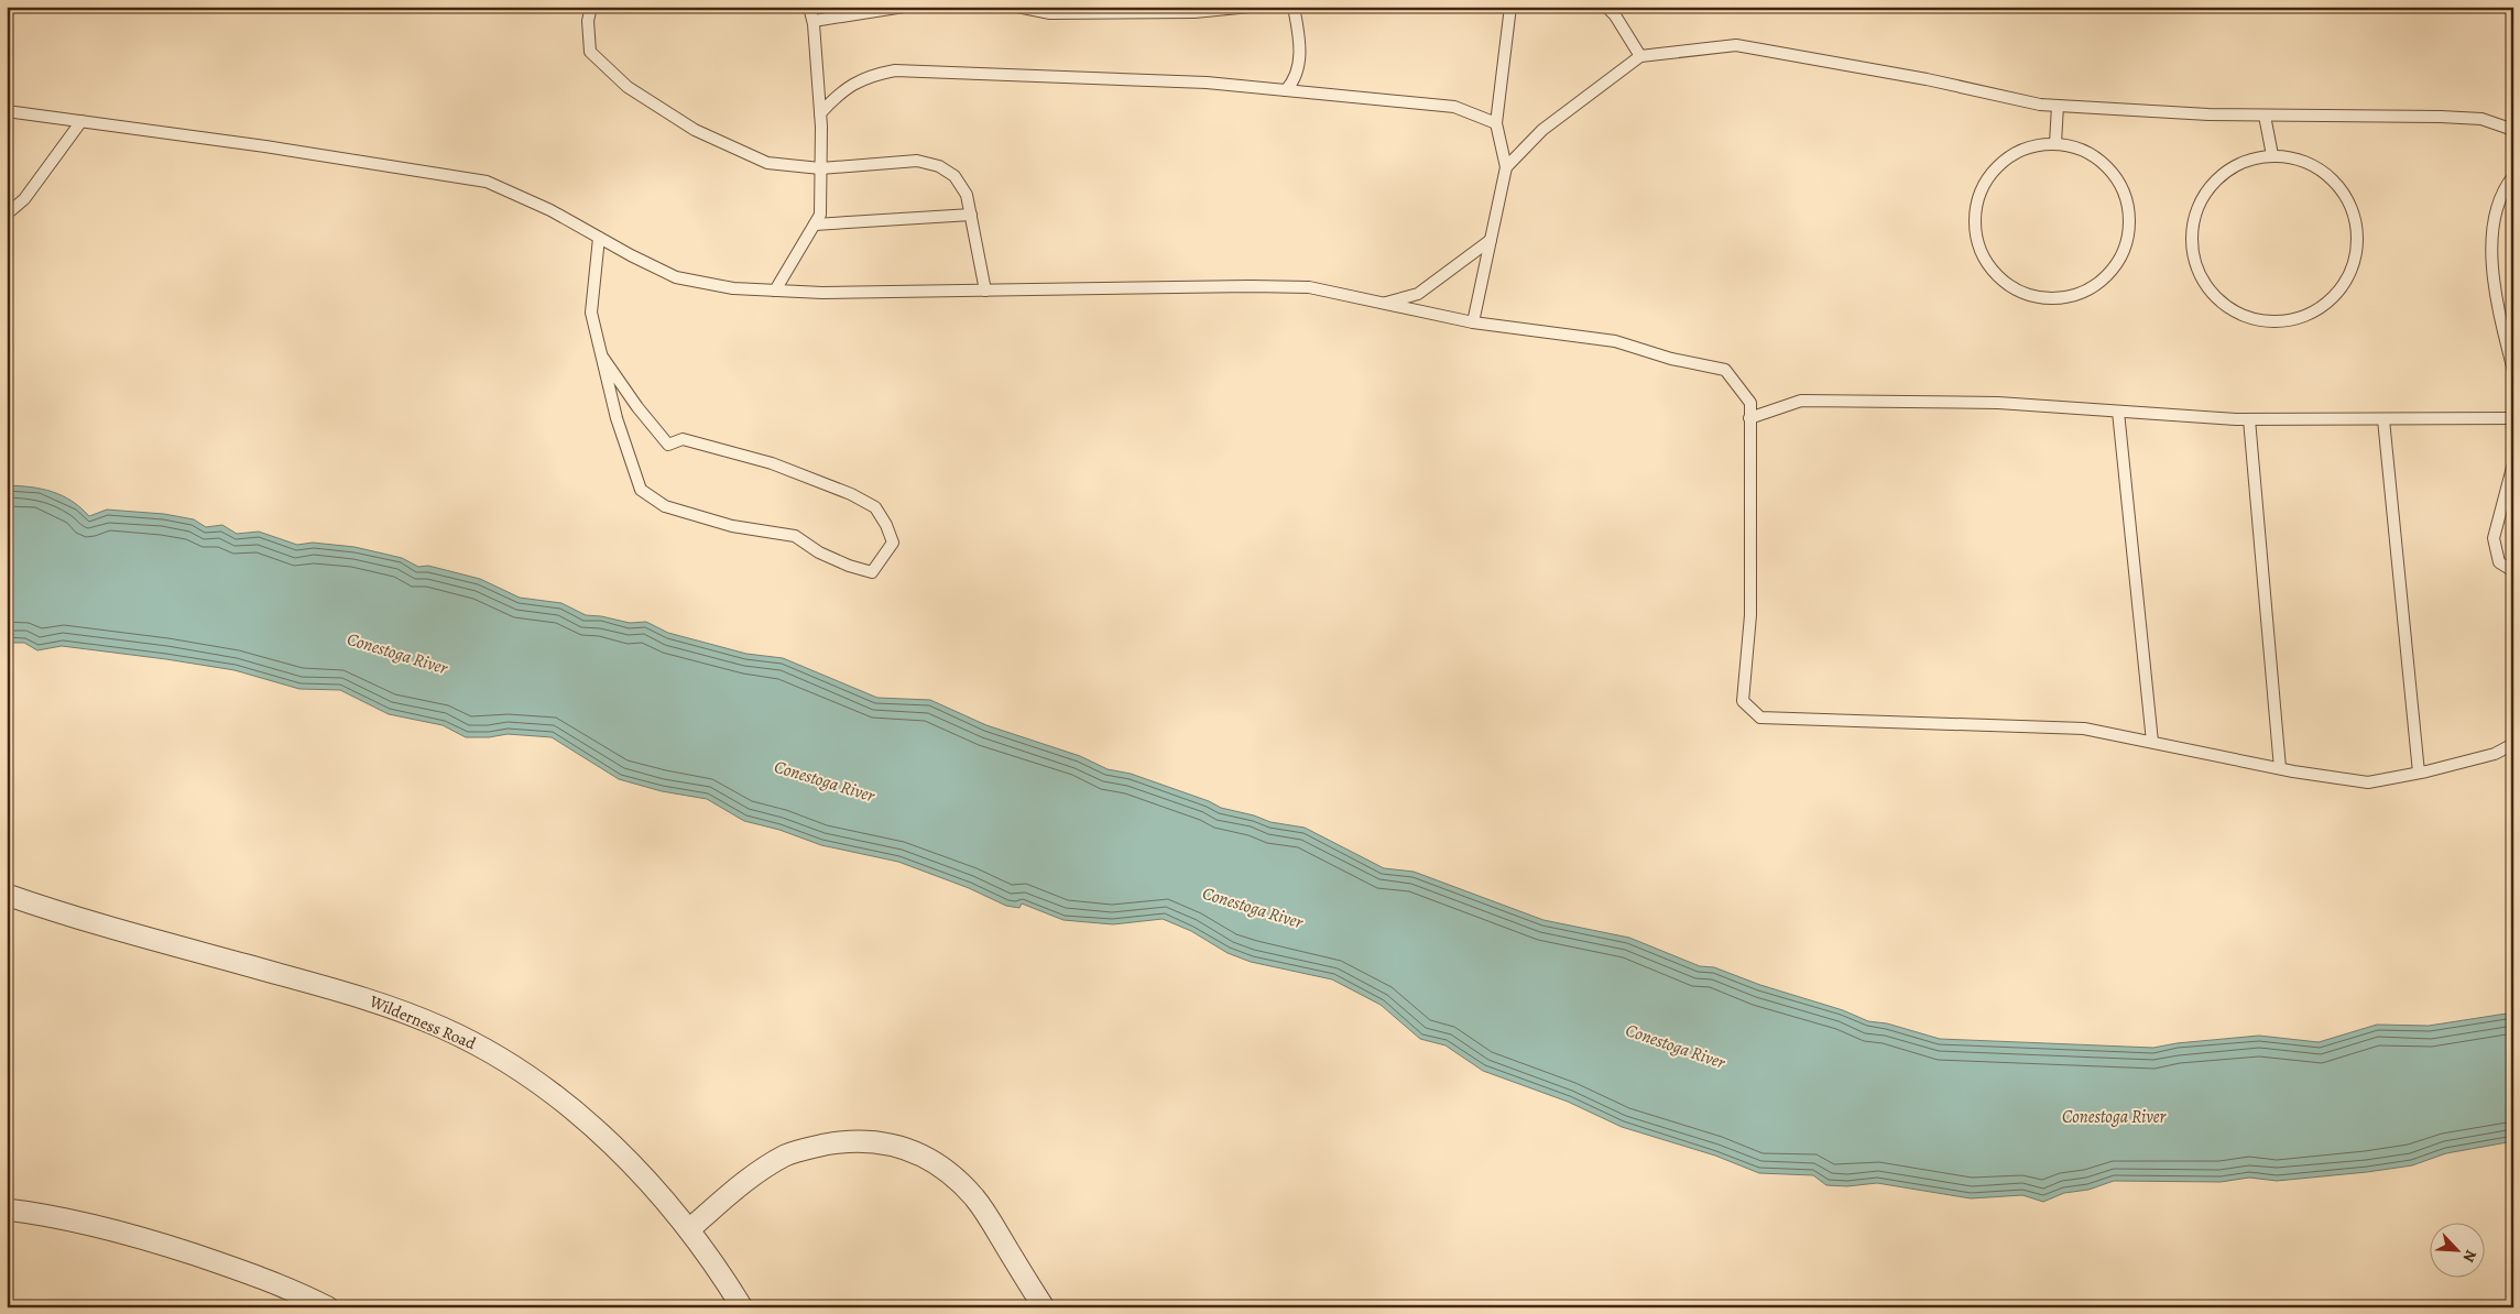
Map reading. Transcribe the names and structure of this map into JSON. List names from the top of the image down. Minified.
{"streets":{"street":["Wilderness Road"]},"water":["Conestoga River"],"north":"bottom right"}
